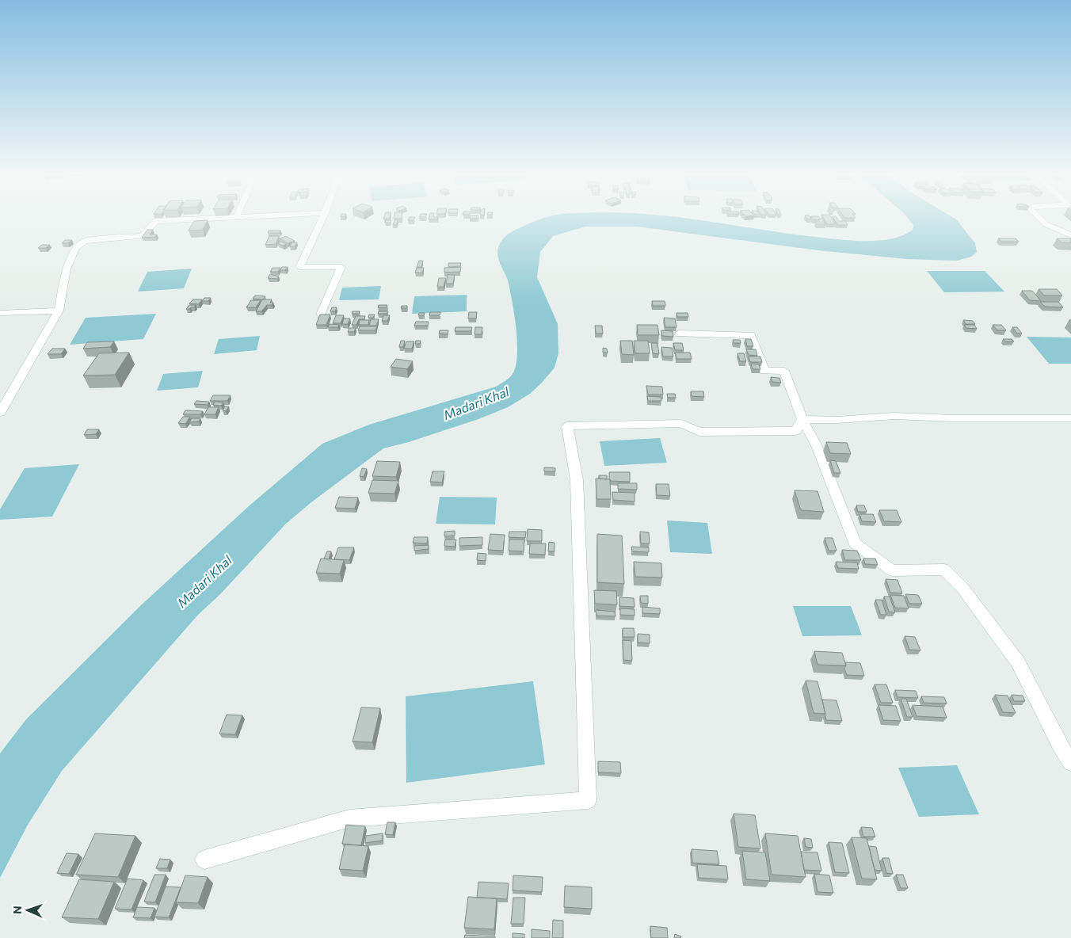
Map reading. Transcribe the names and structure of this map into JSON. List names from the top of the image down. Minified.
{"water":["Madari Khal"],"north":"left"}
